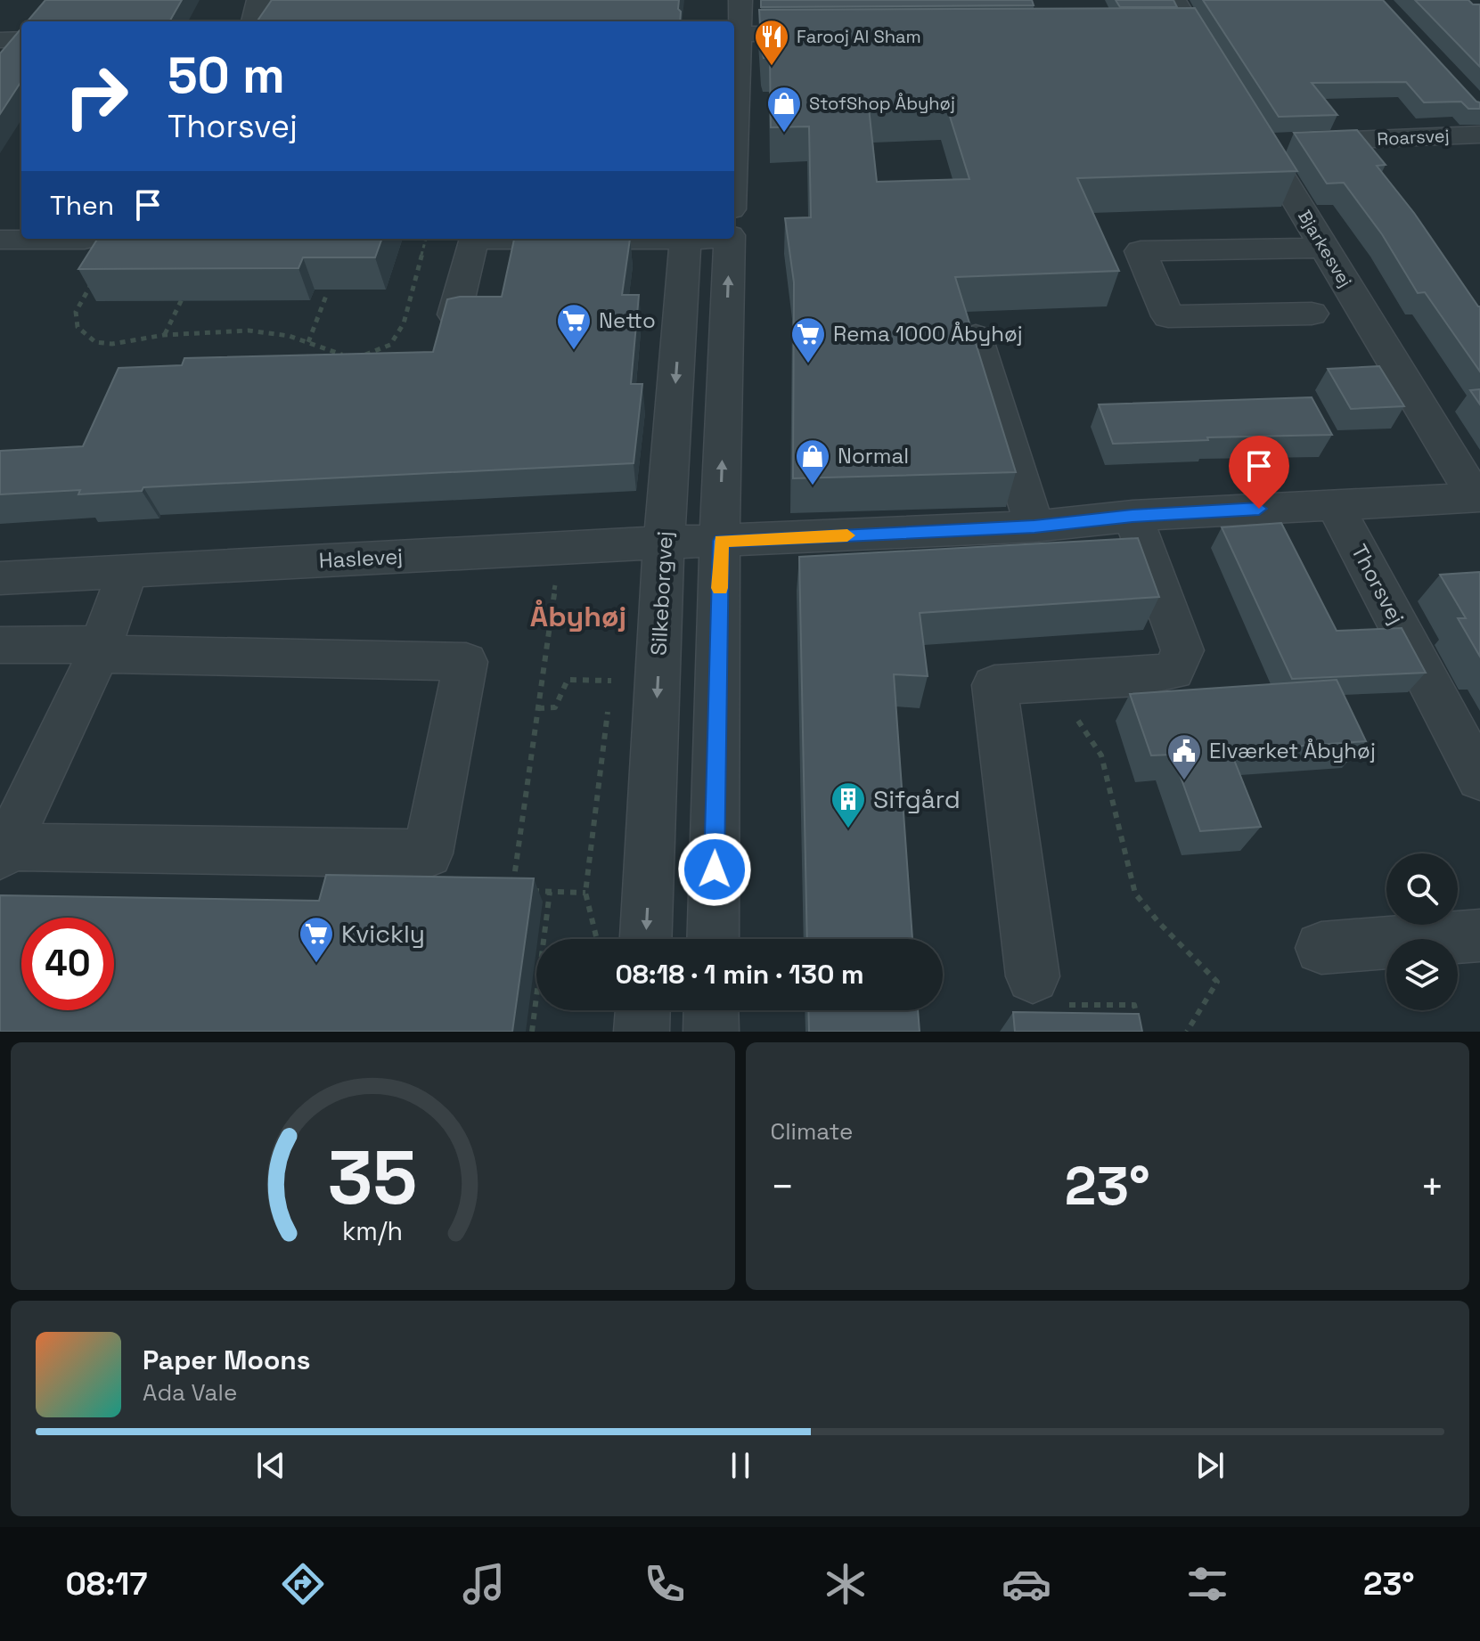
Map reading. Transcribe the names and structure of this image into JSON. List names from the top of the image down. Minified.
{"streets":{"street":["Roarsvej","Bjarkesvej","Haslevej","Thorsvej","Silkeborgvej"]},"crossings":[["Roarsvej","Bjarkesvej"],["Haslevej","Silkeborgvej"]],"districts":["Åbyhøj"],"places":{"restaurant":["Farooj Al Sham"],"shop":["StofShop Åbyhøj","Normal"],"supermarket":["Netto","Rema 1000 Åbyhøj","Kvickly"],"public building":["Elværket Åbyhøj"],"building":["Sifgård"]},"page":{"turn":["50 m","Thorsvej"],"then":"Then","limit":"40","trip":"08:18 · 1 min · 130 m","tile":"Climate","heat":["−","23°","+"],"song":["Paper Moons","Ada Vale"],"tabs":["08:17","23°"],"gauge":["35","km/h"]}}
